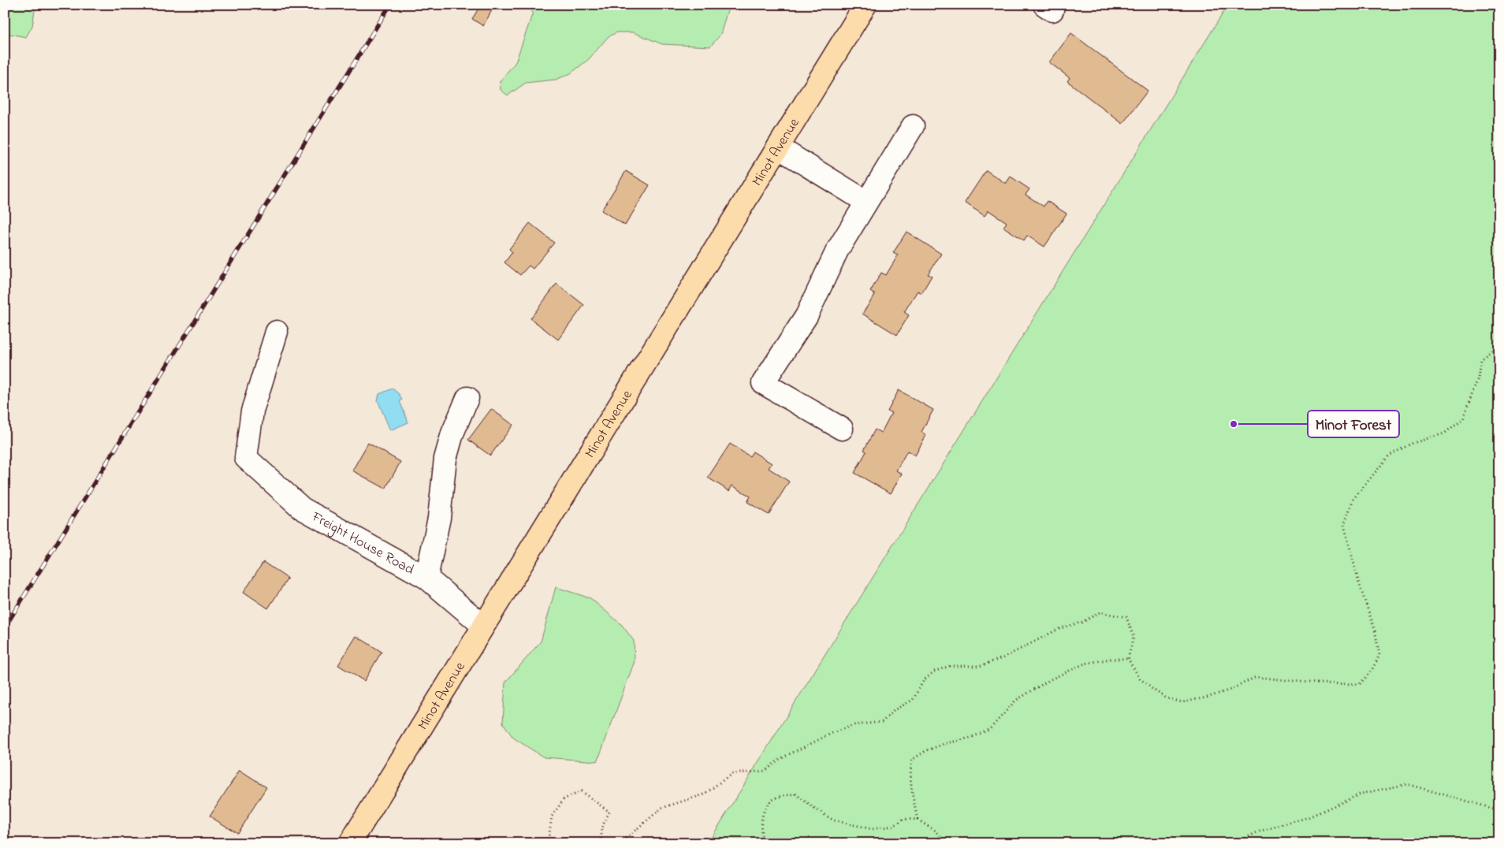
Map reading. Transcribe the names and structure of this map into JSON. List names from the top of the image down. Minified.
{"streets":{"main road":["Minot Avenue"],"street":["Freight House Road"]},"crossings":[["Minot Avenue","Freight House Road"]],"places":["Minot Forest"]}
